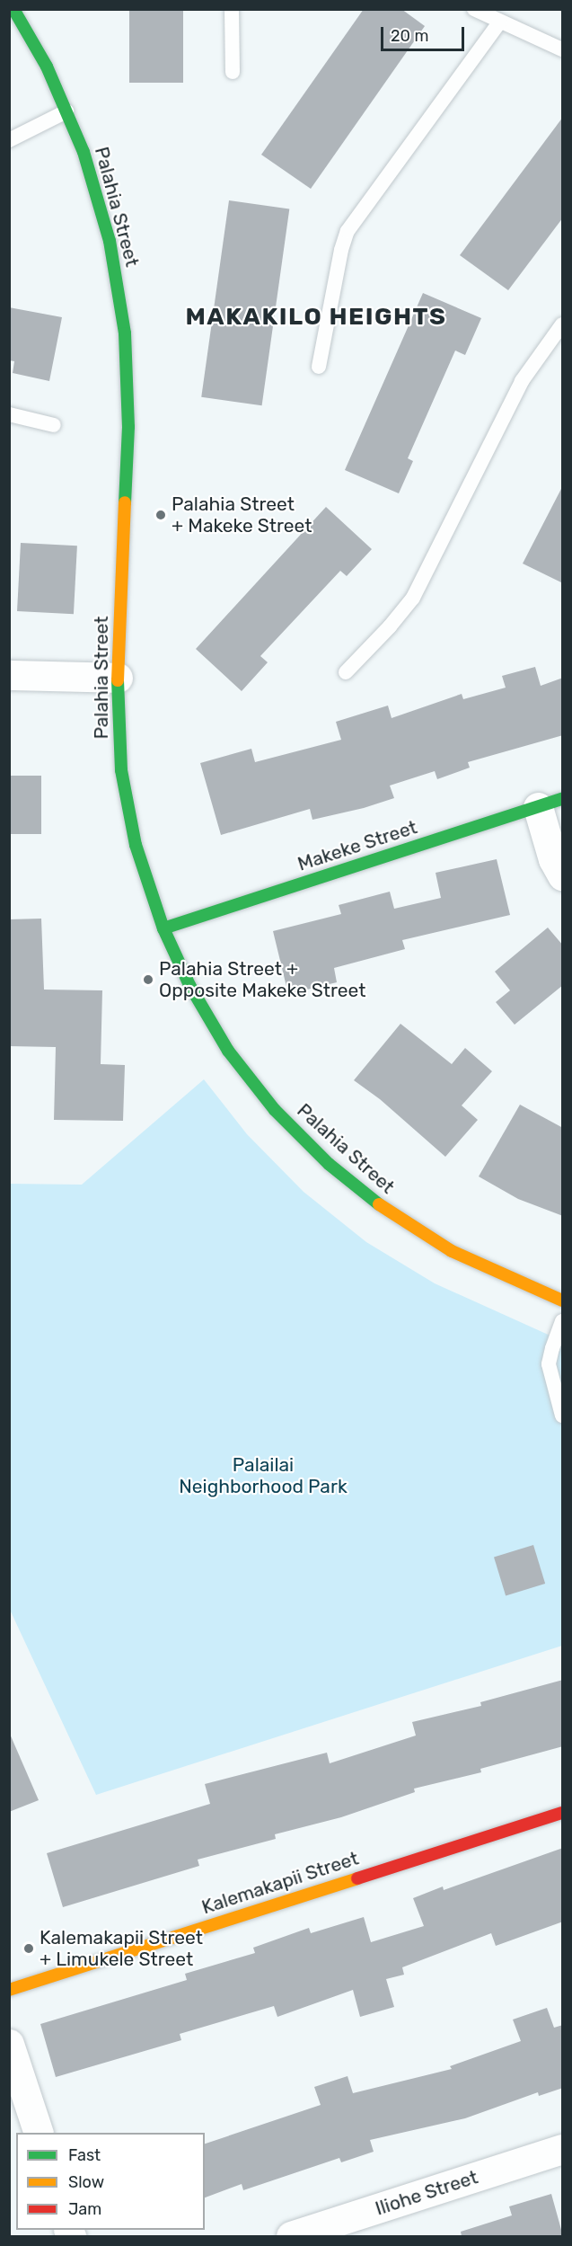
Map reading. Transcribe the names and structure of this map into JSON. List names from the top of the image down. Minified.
{"streets":{"street":["Palahia Street","Makeke Street","Kalemakapii Street","Iliohe Street"]},"crossings":[["Palahia Street","Makeke Street"]],"districts":["MAKAKILO HEIGHTS"],"parks":["Palailai Neighborhood Park"],"places":["Palahia Street + Makeke Street","Palahia Street + Opposite Makeke Street","Kalemakapii Street + Limukele Street"],"legend":["Fast","Slow","Jam"],"scale_bar":"20 m"}
